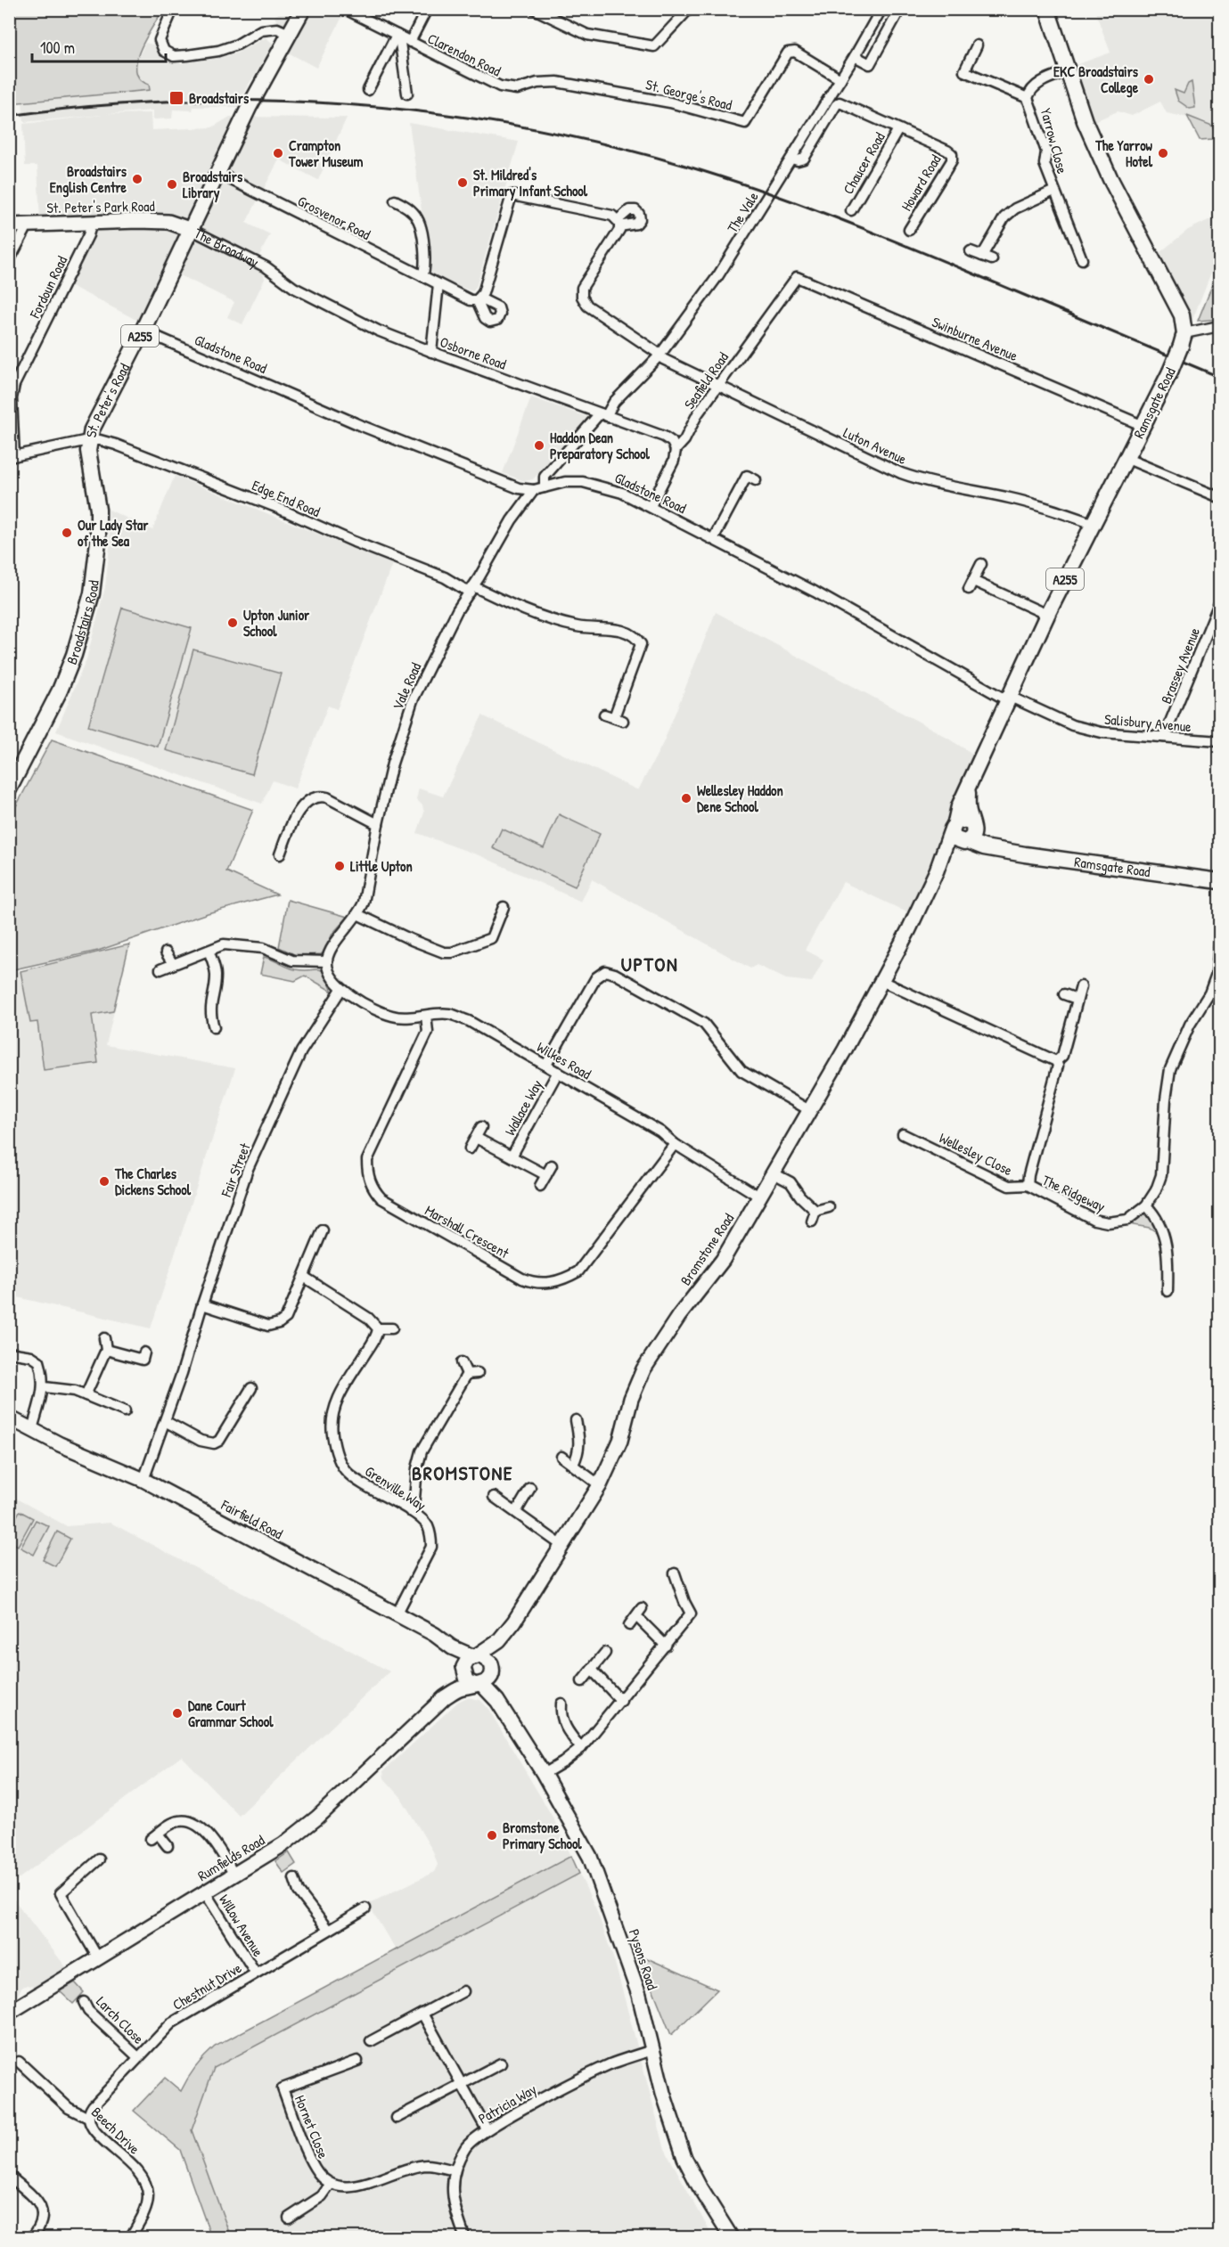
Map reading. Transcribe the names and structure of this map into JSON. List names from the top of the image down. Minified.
{"streets":{"main road":["The Broadway","A255","St. Peter's Road","Ramsgate Road","Broadstairs Road"],"street":["Clarendon Road","St. George's Road","Yarrow Close","Chaucer Road","Howard Road","St. Peter's Park Road","The Vale","Grosvenor Road","Fordoun Road","Swinburne Avenue","Osborne Road","Gladstone Road","Seafield Road","Luton Avenue","Edge End Road","Brassey Avenue","Vale Road","Salisbury Avenue","Wilkes Road","Wallace Way","Wellesley Close","Fair Street","The Ridgeway","Marshall Crescent","Bromstone Road","Grenville Way","Fairfield Road","Rumfields Road","Willow Avenue","Pysons Road","Chestnut Drive","Larch Close","Patricia Way","Hornet Close","Beech Drive"]},"crossings":[["Clarendon Road","St. George's Road"],["St. George's Road","The Vale"],["Chaucer Road","Howard Road"],["St. Peter's Park Road","The Broadway"],["St. Peter's Park Road","Fordoun Road"],["St. Peter's Park Road","St. Peter's Road"],["The Vale","Osborne Road"],["The Vale","Luton Avenue"],["Grosvenor Road","The Broadway"],["Grosvenor Road","Luton Avenue"],["The Broadway","A255"],["The Broadway","Osborne Road"],["The Broadway","St. Peter's Road"],["Fordoun Road","St. Peter's Road"],["Swinburne Avenue","Seafield Road"],["Swinburne Avenue","Ramsgate Road"],["Osborne Road","Seafield Road"],["Gladstone Road","Seafield Road"],["Gladstone Road","St. Peter's Road"],["Gladstone Road","Ramsgate Road"],["Gladstone Road","Vale Road"],["Gladstone Road","Salisbury Avenue"],["Seafield Road","Luton Avenue"],["St. Peter's Road","Edge End Road"],["St. Peter's Road","Broadstairs Road"],["Ramsgate Road","Luton Avenue"],["Ramsgate Road","Salisbury Avenue"],["Ramsgate Road","Bromstone Road"],["Edge End Road","Broadstairs Road"],["Edge End Road","Vale Road"],["Brassey Avenue","Salisbury Avenue"],["Wilkes Road","Wallace Way"],["Wilkes Road","Fair Street"],["Wilkes Road","Marshall Crescent"],["Wilkes Road","Bromstone Road"],["Wellesley Close","The Ridgeway"],["Fair Street","Fairfield Road"],["Bromstone Road","Fairfield Road"],["Bromstone Road","Rumfields Road"],["Bromstone Road","Pysons Road"],["Grenville Way","Fairfield Road"],["Fairfield Road","Rumfields Road"],["Fairfield Road","Pysons Road"],["Rumfields Road","Willow Avenue"],["Rumfields Road","Pysons Road"],["Willow Avenue","Chestnut Drive"],["Pysons Road","Patricia Way"],["Chestnut Drive","Larch Close"],["Chestnut Drive","Beech Drive"]],"districts":["UPTON","BROMSTONE"],"places":{"other":["EKC Broadstairs College","Crampton Tower Museum","The Yarrow Hotel","Broadstairs English Centre","St. Mildred's Primary Infant School","Broadstairs Library","Haddon Dean Preparatory School","Our Lady Star of the Sea","Upton Junior School","Wellesley Haddon Dene School","Little Upton","The Charles Dickens School","Dane Court Grammar School","Bromstone Primary School"],"transit":["Broadstairs"]},"scale_bar":"100 m"}
